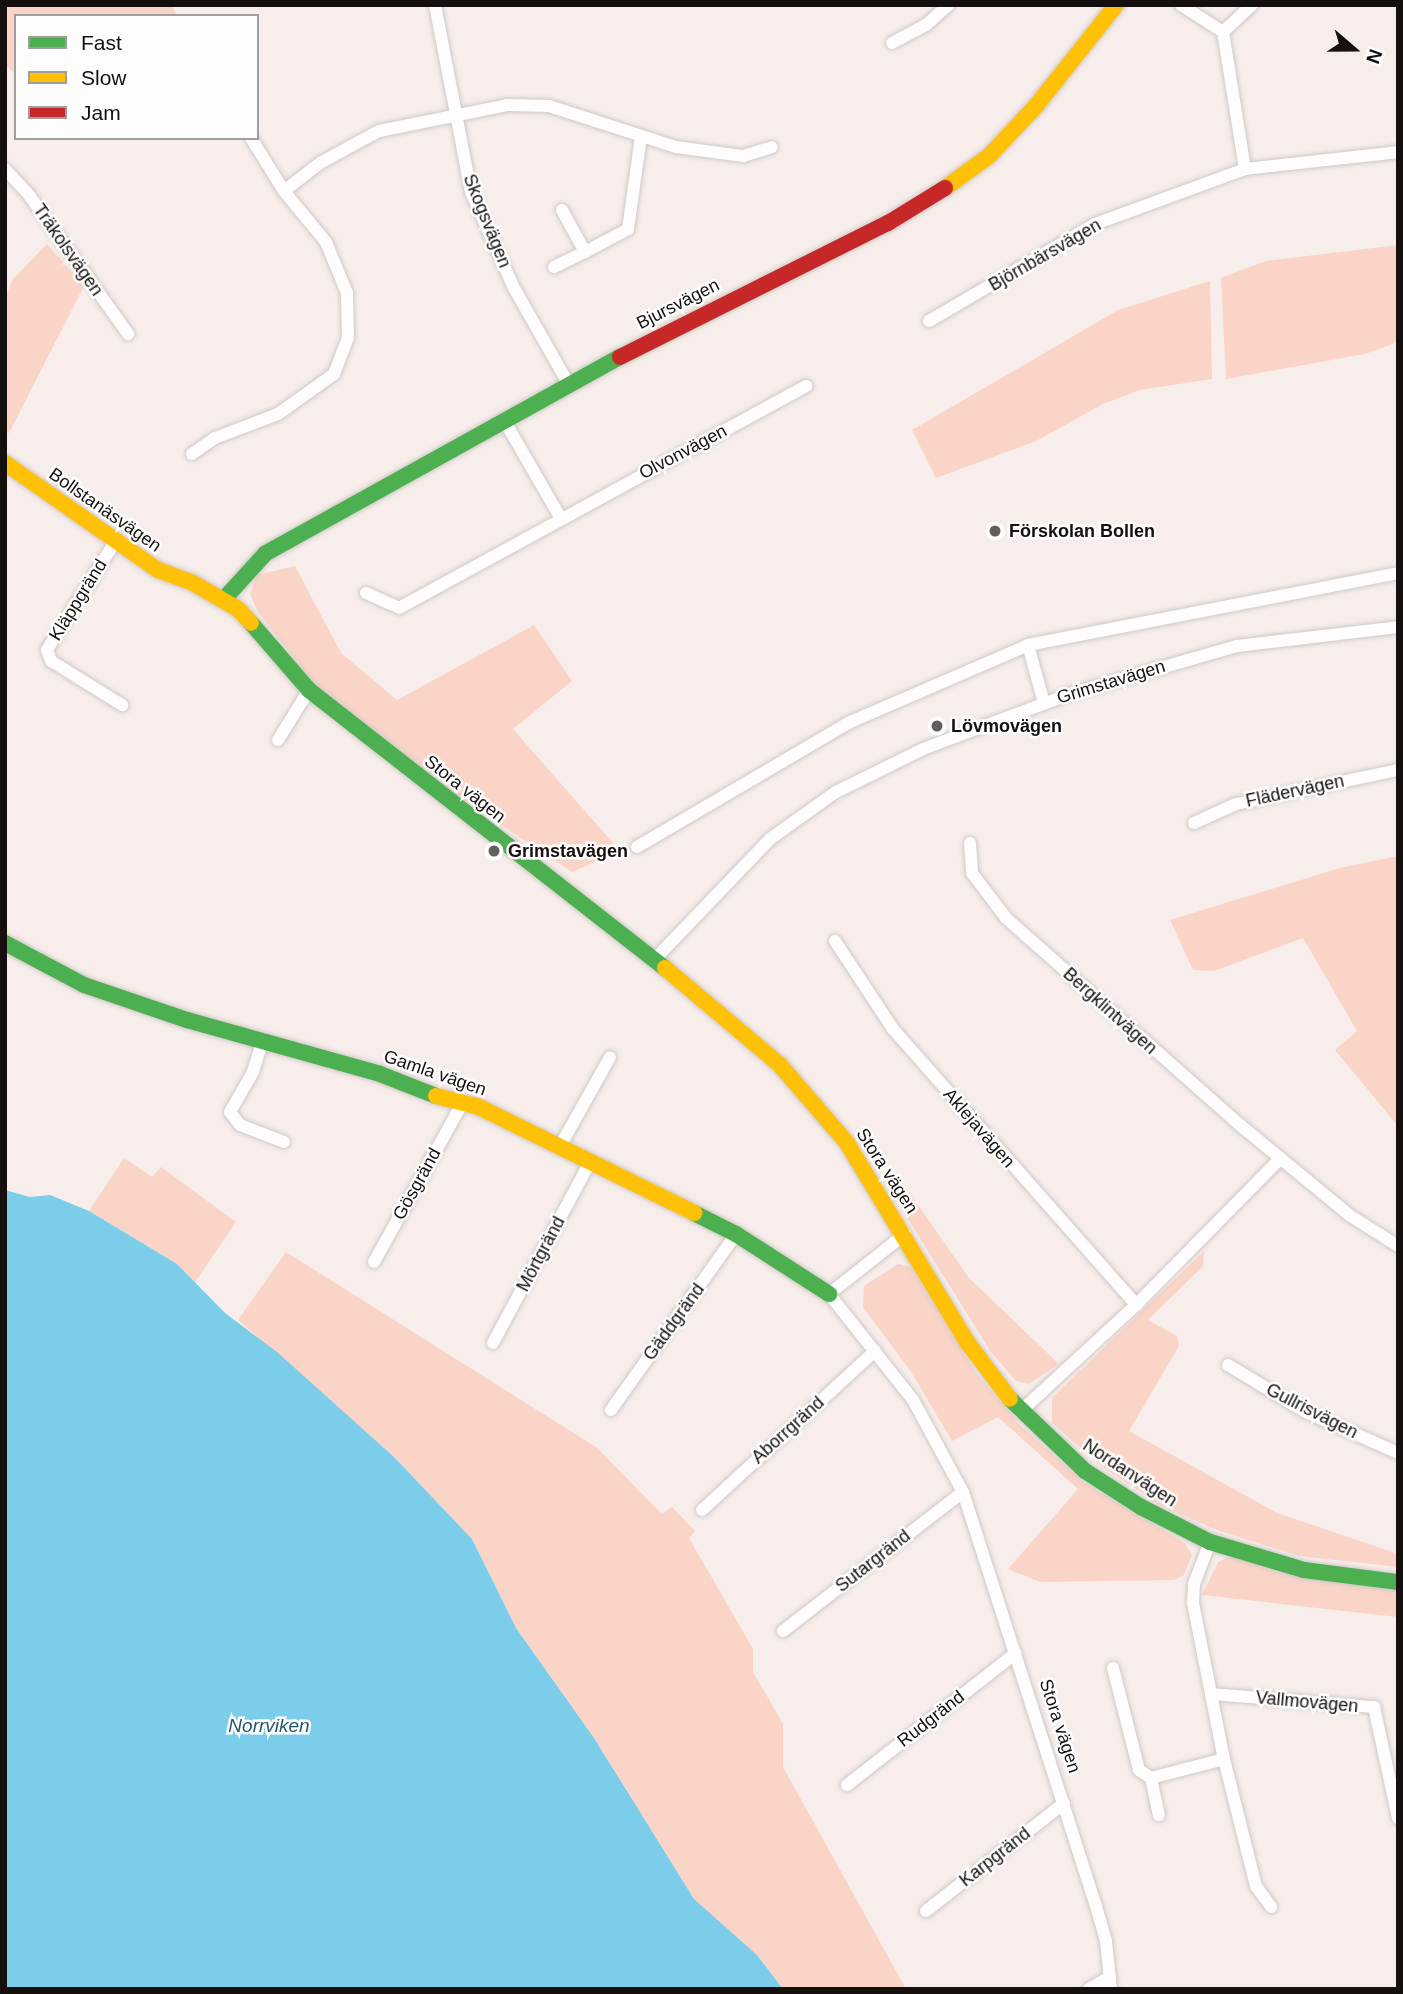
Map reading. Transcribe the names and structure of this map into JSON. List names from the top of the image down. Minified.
{"streets":{"street":["Skogsvägen","Träkolsvägen","Björnbärsvägen","Bjursvägen","Olvonvägen","Bollstanäsvägen","Kläppgränd","Grimstavägen","Stora vägen","Flädervägen","Bergklintvägen","Gamla vägen","Aklejavägen","Gösgränd","Mörtgränd","Gäddgränd","Gullrisvägen","Aborrgränd","Nordanvägen","Sutargränd","Vallmovägen","Rudgränd","Karpgränd"]},"crossings":[["Skogsvägen","Bjursvägen"],["Bjursvägen","Bollstanäsvägen"],["Bjursvägen","Stora vägen"],["Bollstanäsvägen","Kläppgränd"],["Bollstanäsvägen","Stora vägen"],["Grimstavägen","Stora vägen"],["Stora vägen","Gamla vägen"],["Stora vägen","Aborrgränd"],["Stora vägen","Nordanvägen"],["Stora vägen","Sutargränd"],["Stora vägen","Rudgränd"],["Stora vägen","Karpgränd"],["Gamla vägen","Gösgränd"],["Gamla vägen","Mörtgränd"],["Gamla vägen","Gäddgränd"]],"water":["Norrviken"],"places":["Förskolan Bollen","Lövmovägen","Grimstavägen"],"legend":["Fast","Slow","Jam"],"north":"right"}
